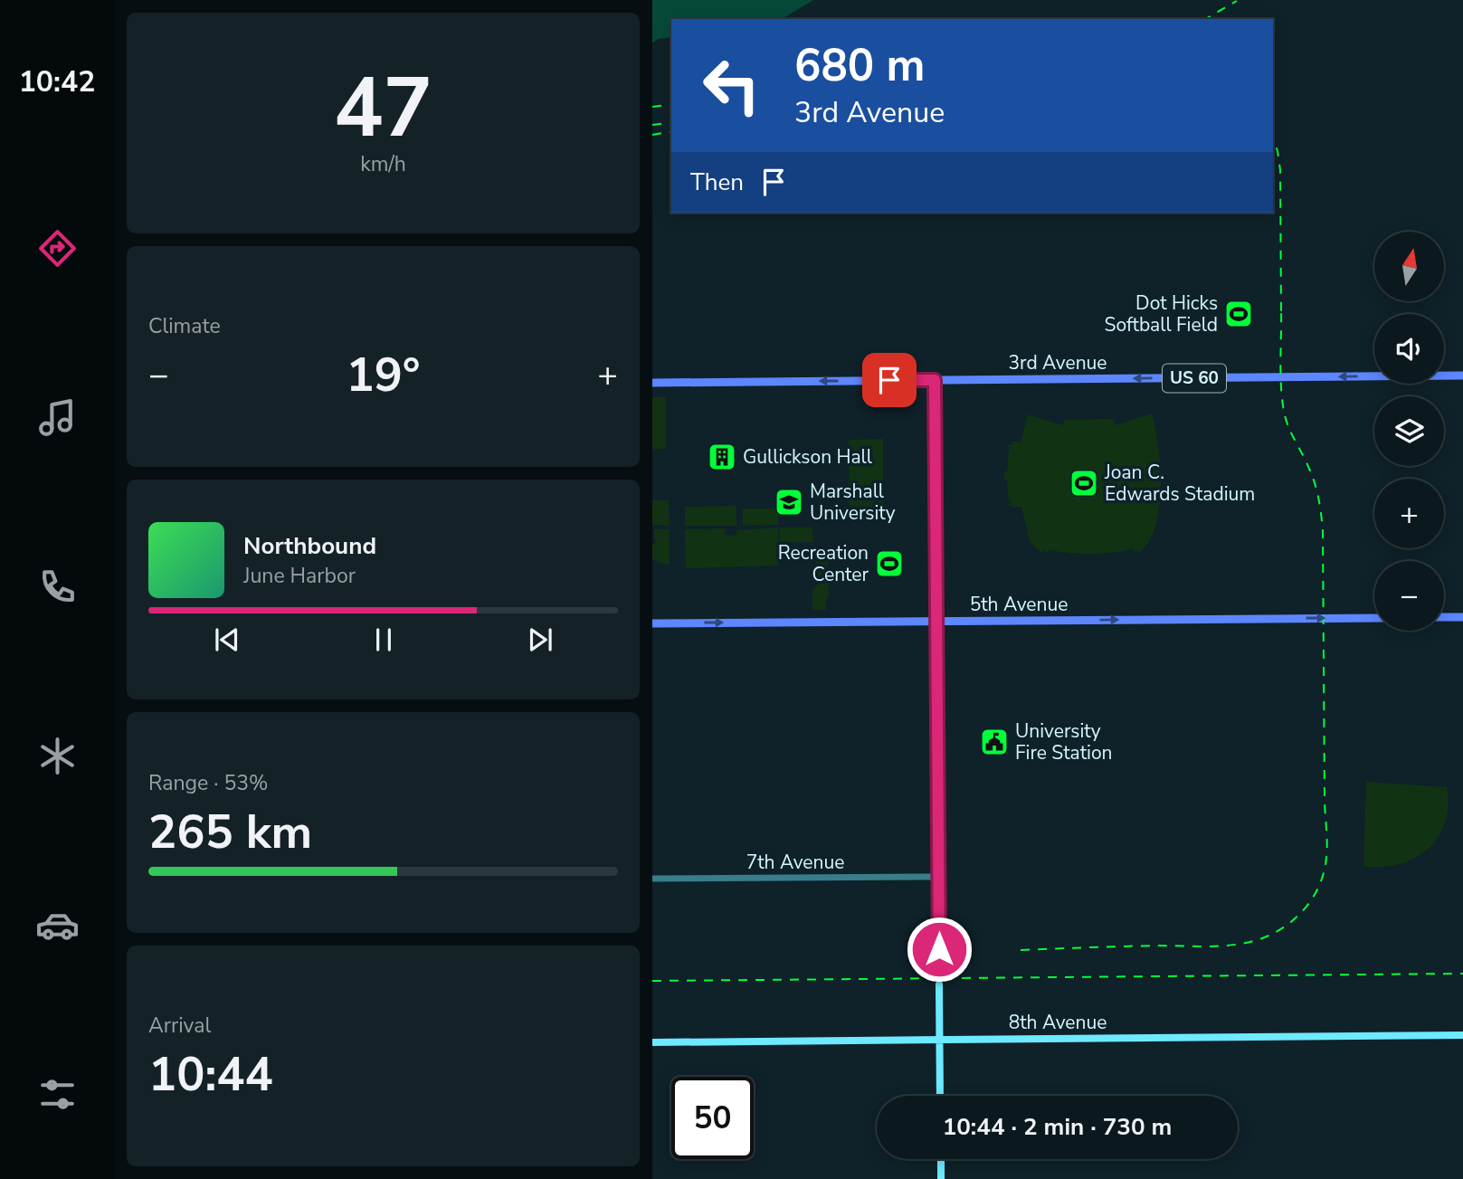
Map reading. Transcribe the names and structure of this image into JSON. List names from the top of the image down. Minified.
{"streets":{"main road":["3rd Avenue","US 60","5th Avenue","8th Avenue"],"street":["7th Avenue"]},"one_way":["3rd Avenue","5th Avenue"],"places":{"sports":["Dot Hicks Softball Field","Joan C. Edwards Stadium","Recreation Center"],"building":["Gullickson Hall"],"school or university":["Marshall University"],"public building":["University Fire Station"]},"north":"top","page":{"tabs":"10:42","tile":[["47","km/h"],"Climate",["Range · 53%","265 km"],["Arrival","10:44"]],"turn":["680 m","3rd Avenue"],"then":"Then","map_buttons":["+","−"],"heat":["−","19°","+"],"song":["Northbound","June Harbor"],"limit":"50","trip":"10:44 · 2 min · 730 m"}}
